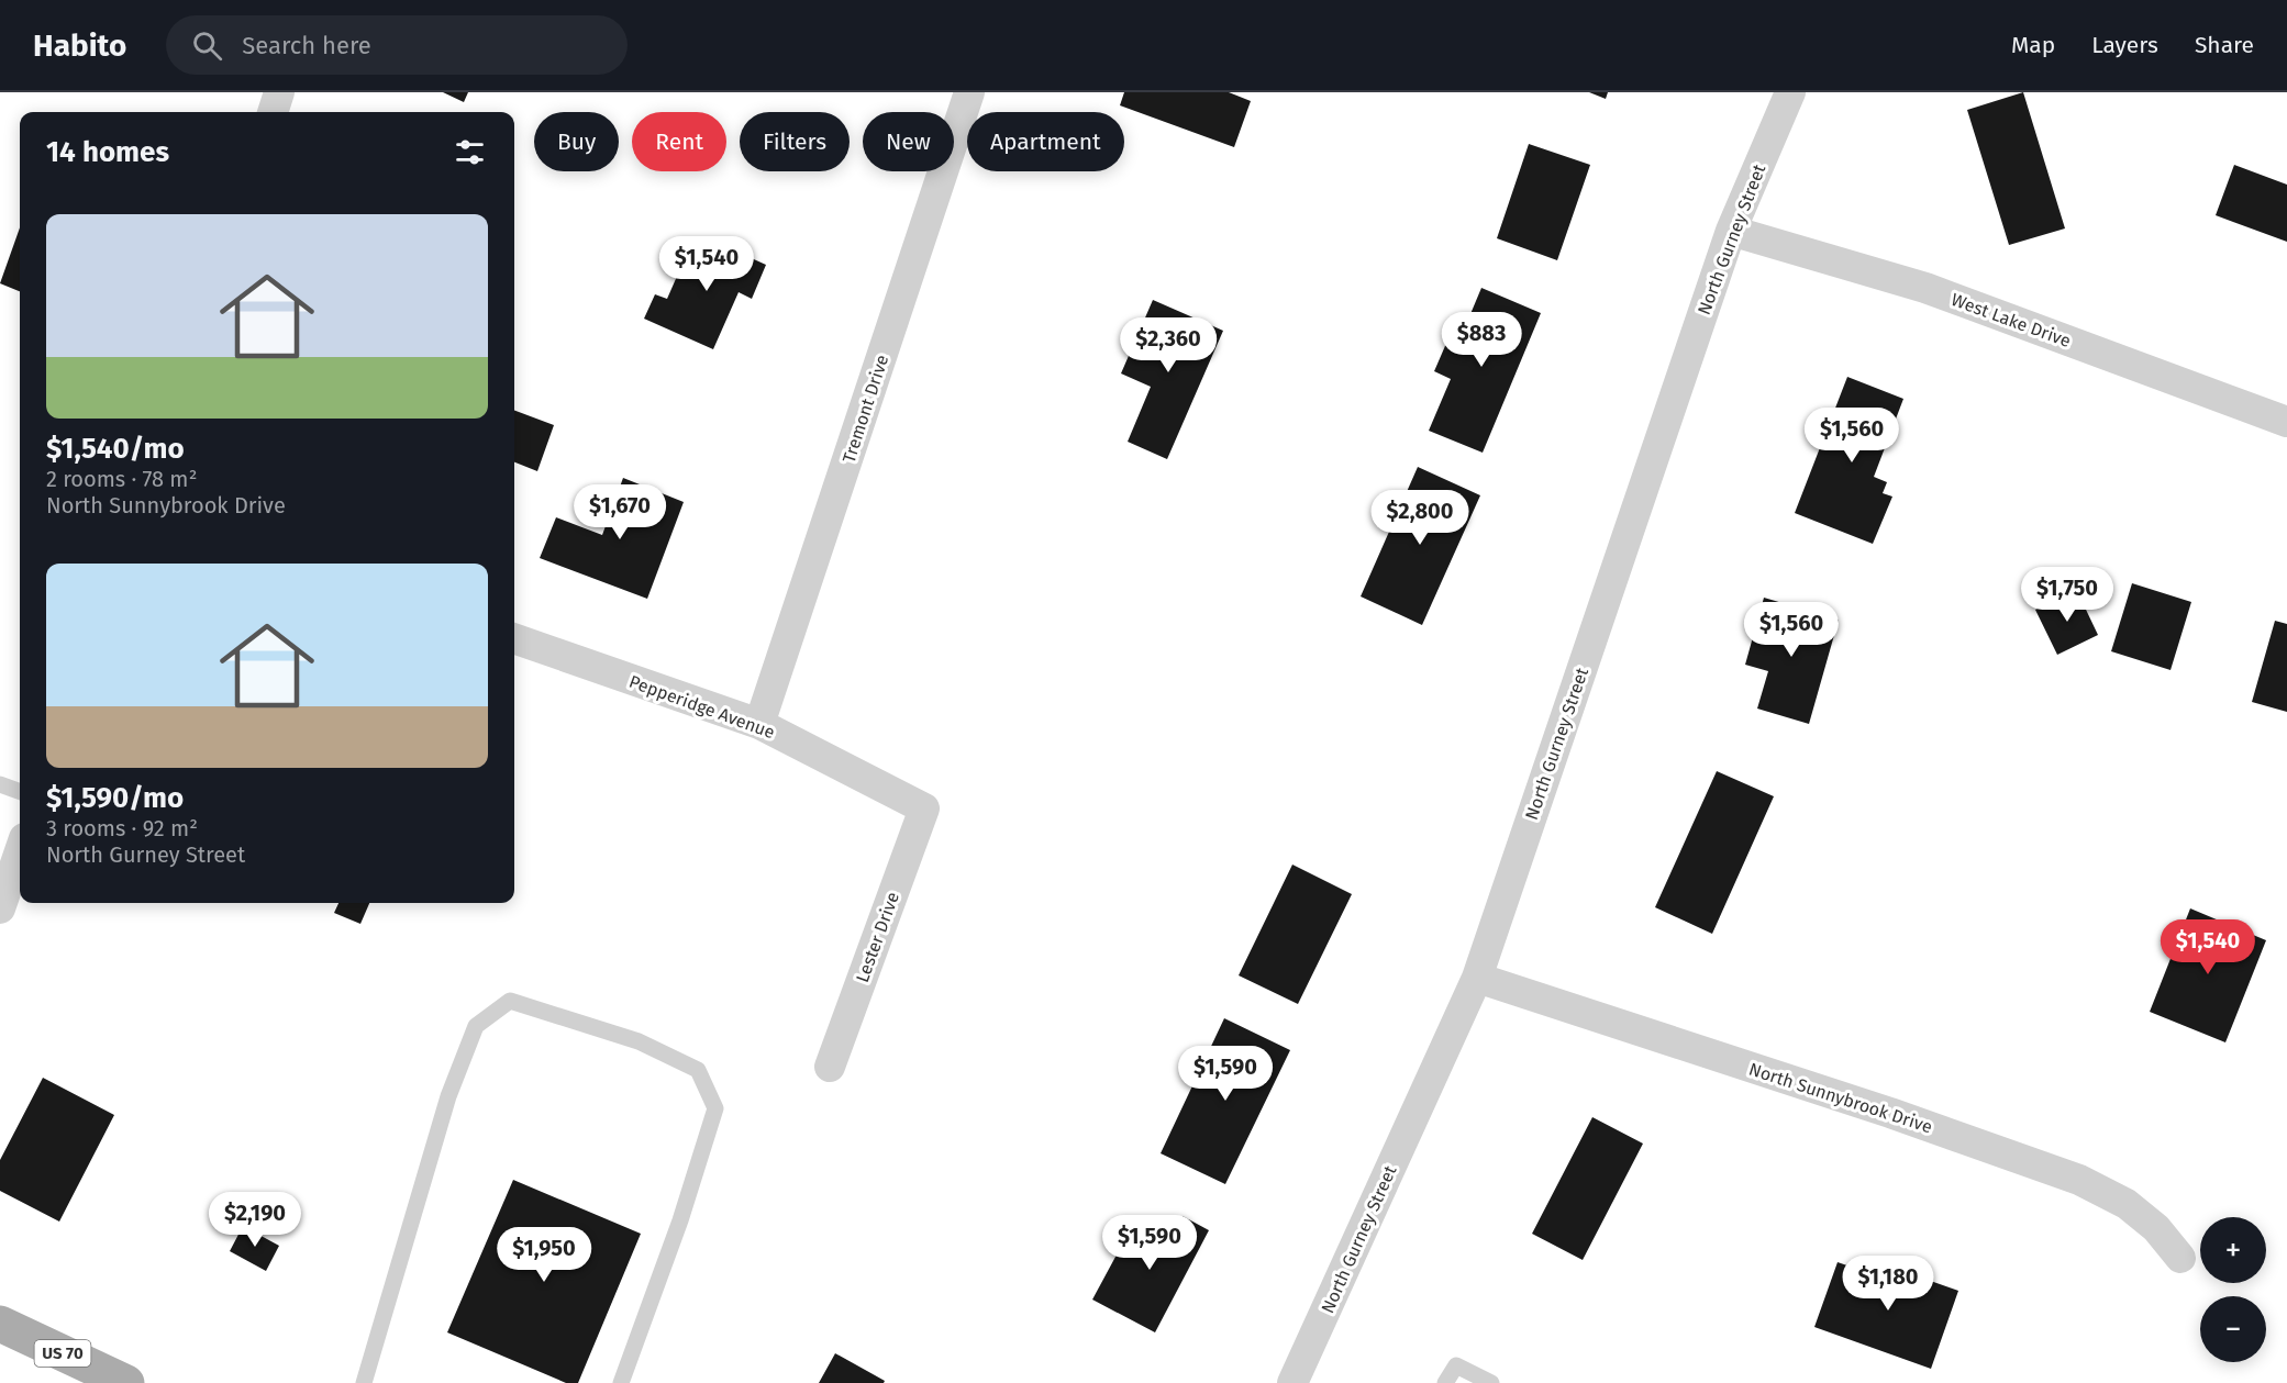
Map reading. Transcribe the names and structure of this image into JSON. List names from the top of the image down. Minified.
{"streets":{"main road":["US 70"],"street":["North Gurney Street","West Lake Drive","Tremont Drive","Pepperidge Avenue","Lester Drive","North Sunnybrook Drive"]},"crossings":[["North Gurney Street","West Lake Drive"],["North Gurney Street","North Sunnybrook Drive"],["Tremont Drive","Pepperidge Avenue"],["Pepperidge Avenue","Lester Drive"]],"page":{"header":"Habito","search":"Search here","nav":["Map","Layers","Share"],"chip":["Buy","Rent","Filters","New","Apartment"],"heading":"14 homes","list":[{"name":"$1,540/mo","note":"2 rooms · 78 m² · North Sunnybrook Drive"},{"name":"$1,590/mo","note":"3 rooms · 92 m² · North Gurney Street"}],"price":["$1,540","$883","$2,360","$1,560","$1,670","$2,800","$1,750","$1,560","$1,540","$1,590","$2,190","$1,590","$1,950","$1,180"],"map_buttons":["+","−"]}}
